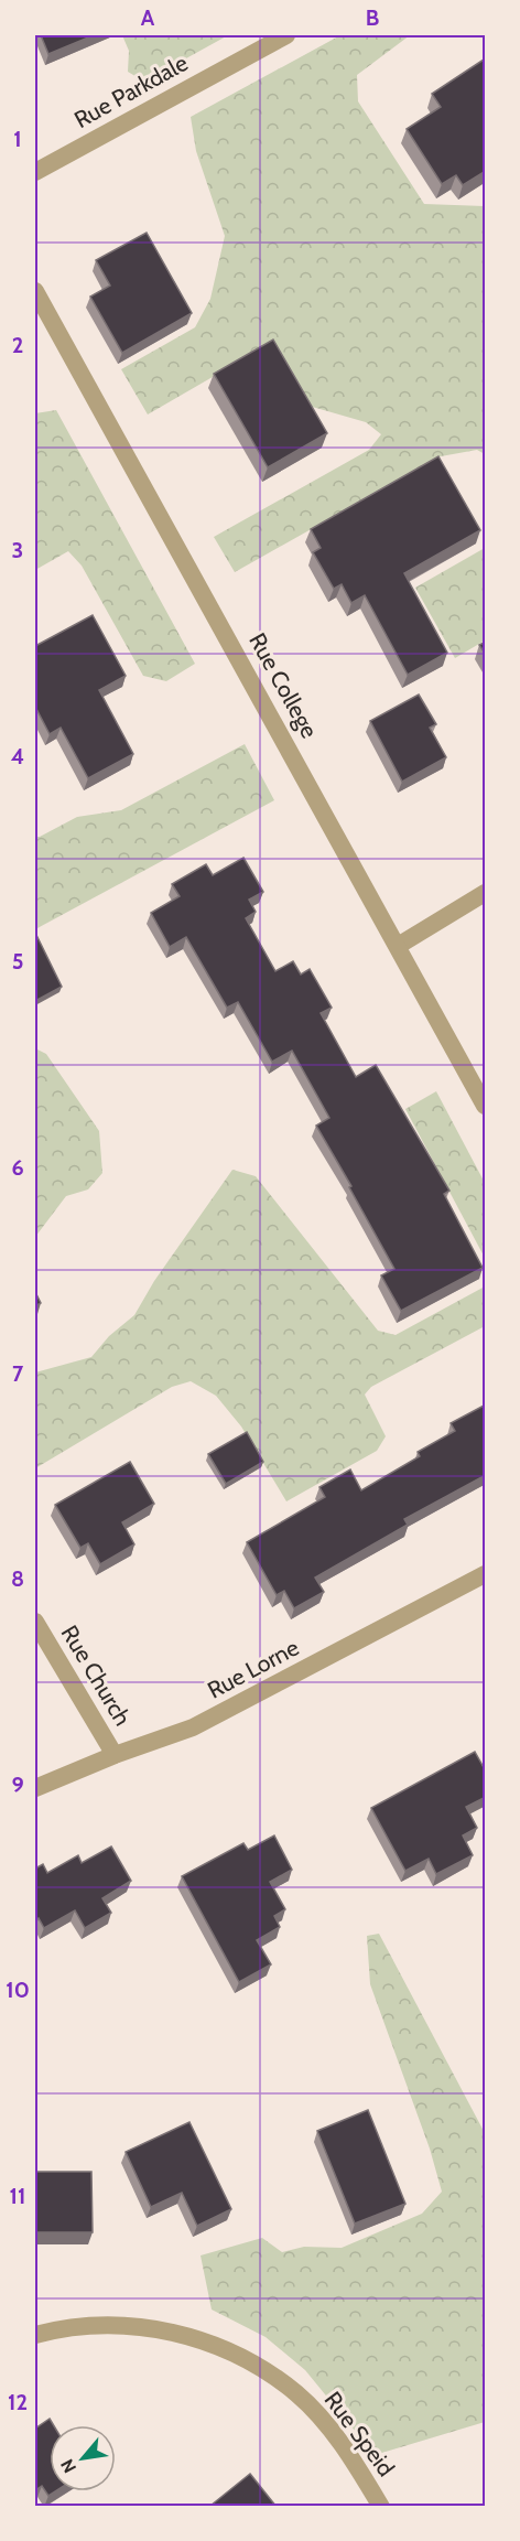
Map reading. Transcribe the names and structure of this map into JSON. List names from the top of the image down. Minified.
{"streets":{"street":["Rue Parkdale","Rue College","Rue Lorne","Rue Church","Rue Speid"]},"crossings":[["Rue Lorne","Rue Church"]],"north":"bottom left","grid":{"columns":["A","B"],"rows":["1","2","3","4","5","6","7","8","9","10","11","12"]}}
